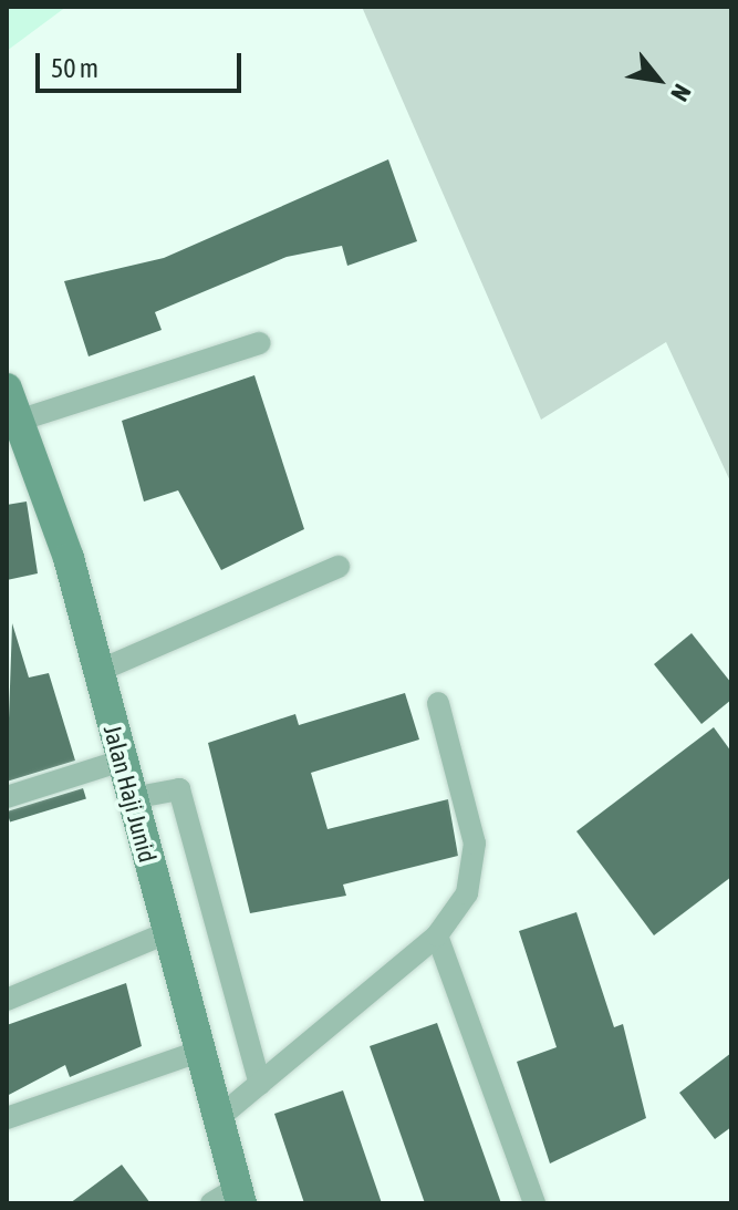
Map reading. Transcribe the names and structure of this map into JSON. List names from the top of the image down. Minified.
{"streets":{"street":["Jalan Haji Junid"]},"scale_bar":"50 m","north":"bottom right"}
